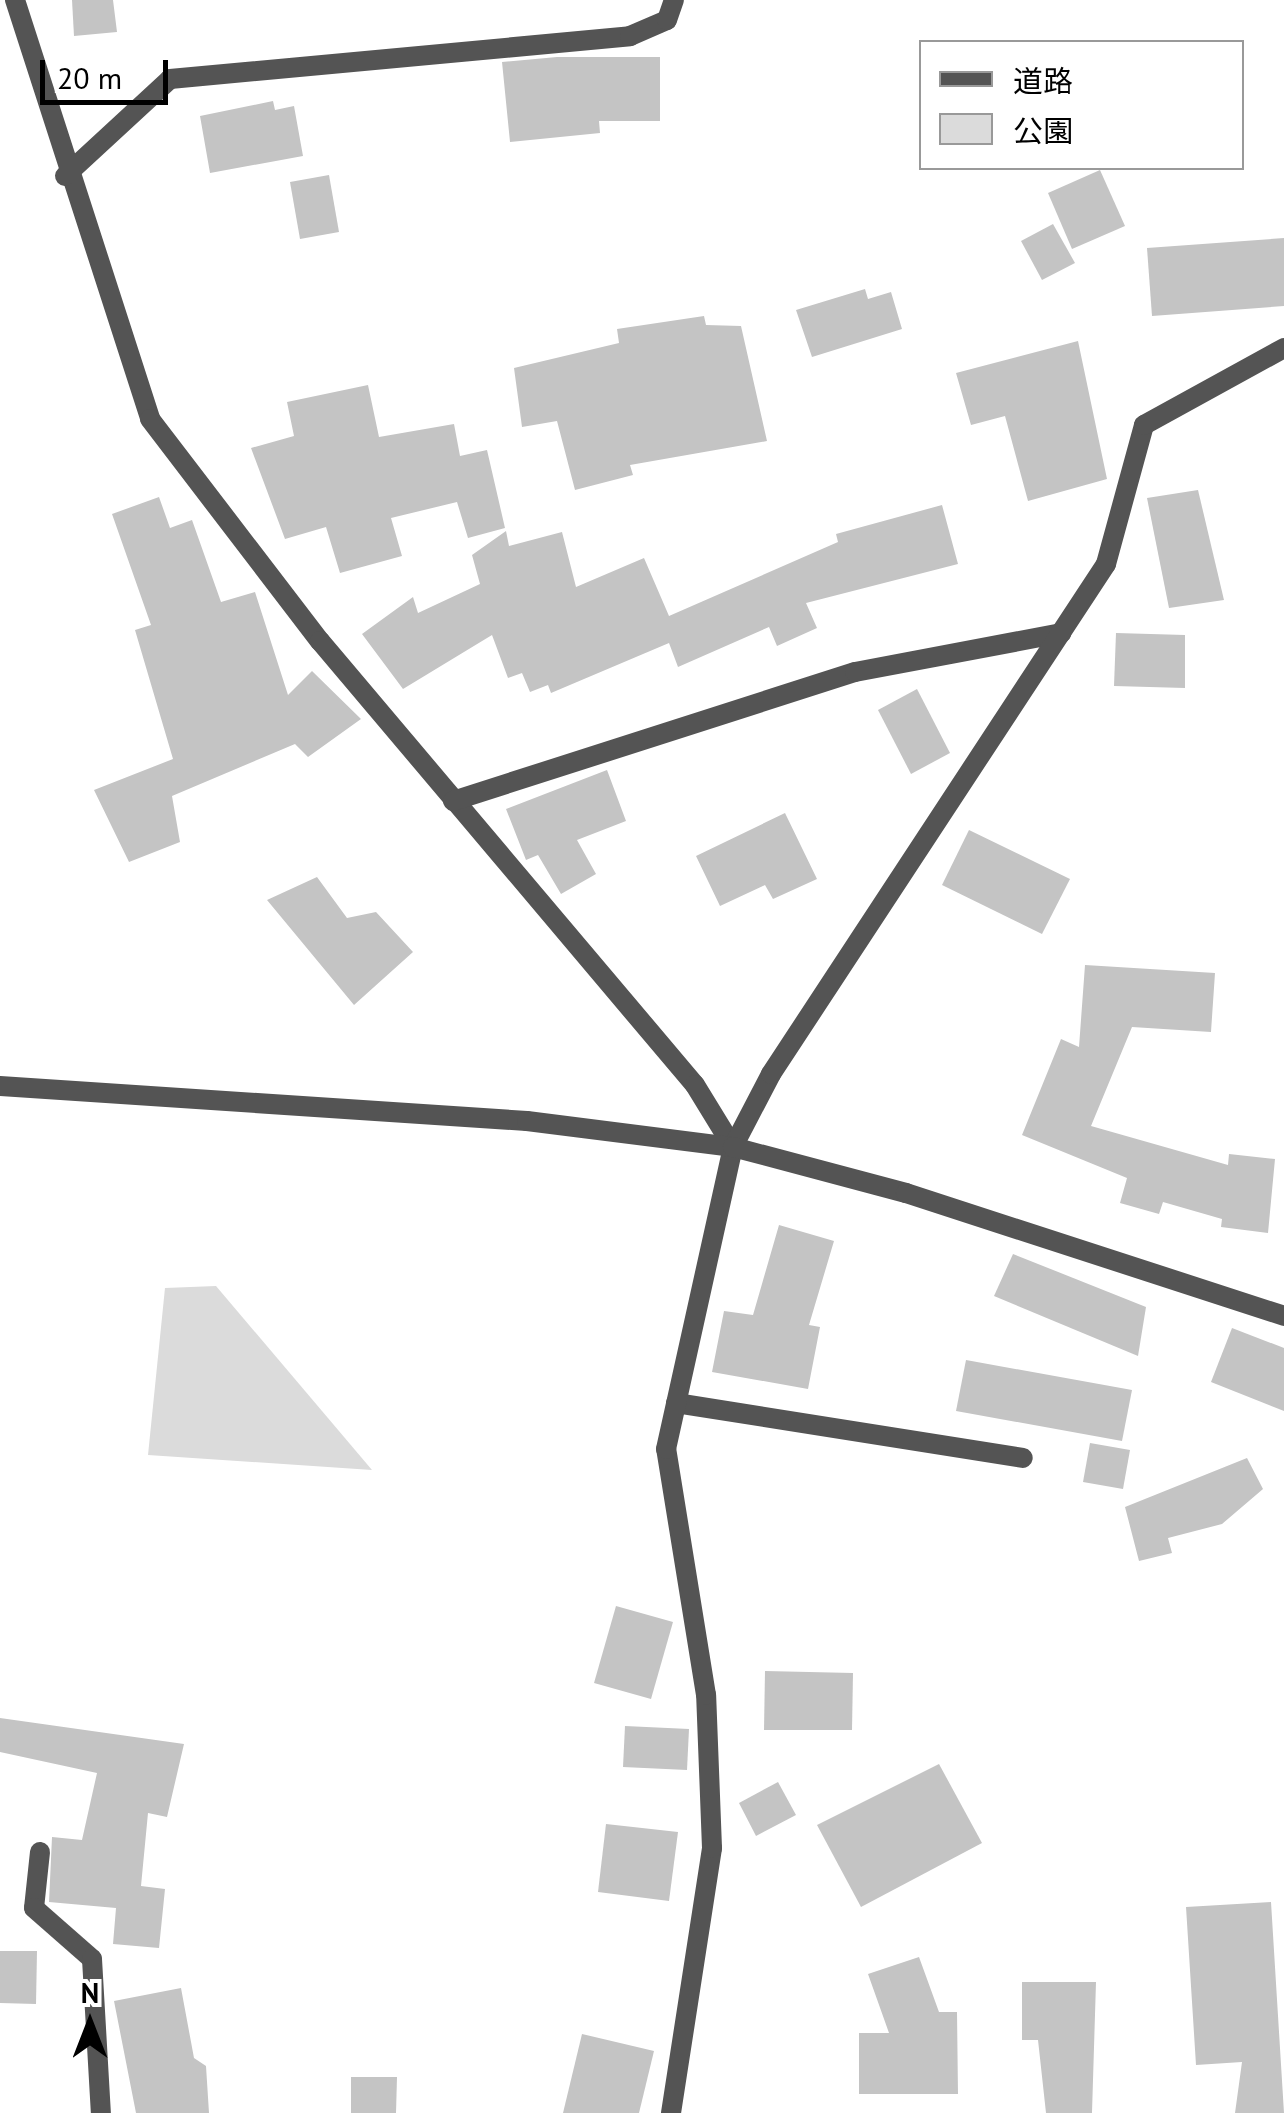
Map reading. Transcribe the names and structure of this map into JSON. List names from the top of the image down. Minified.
{"legend":["道路","公園"],"scale_bar":"20 m","north":"top"}
